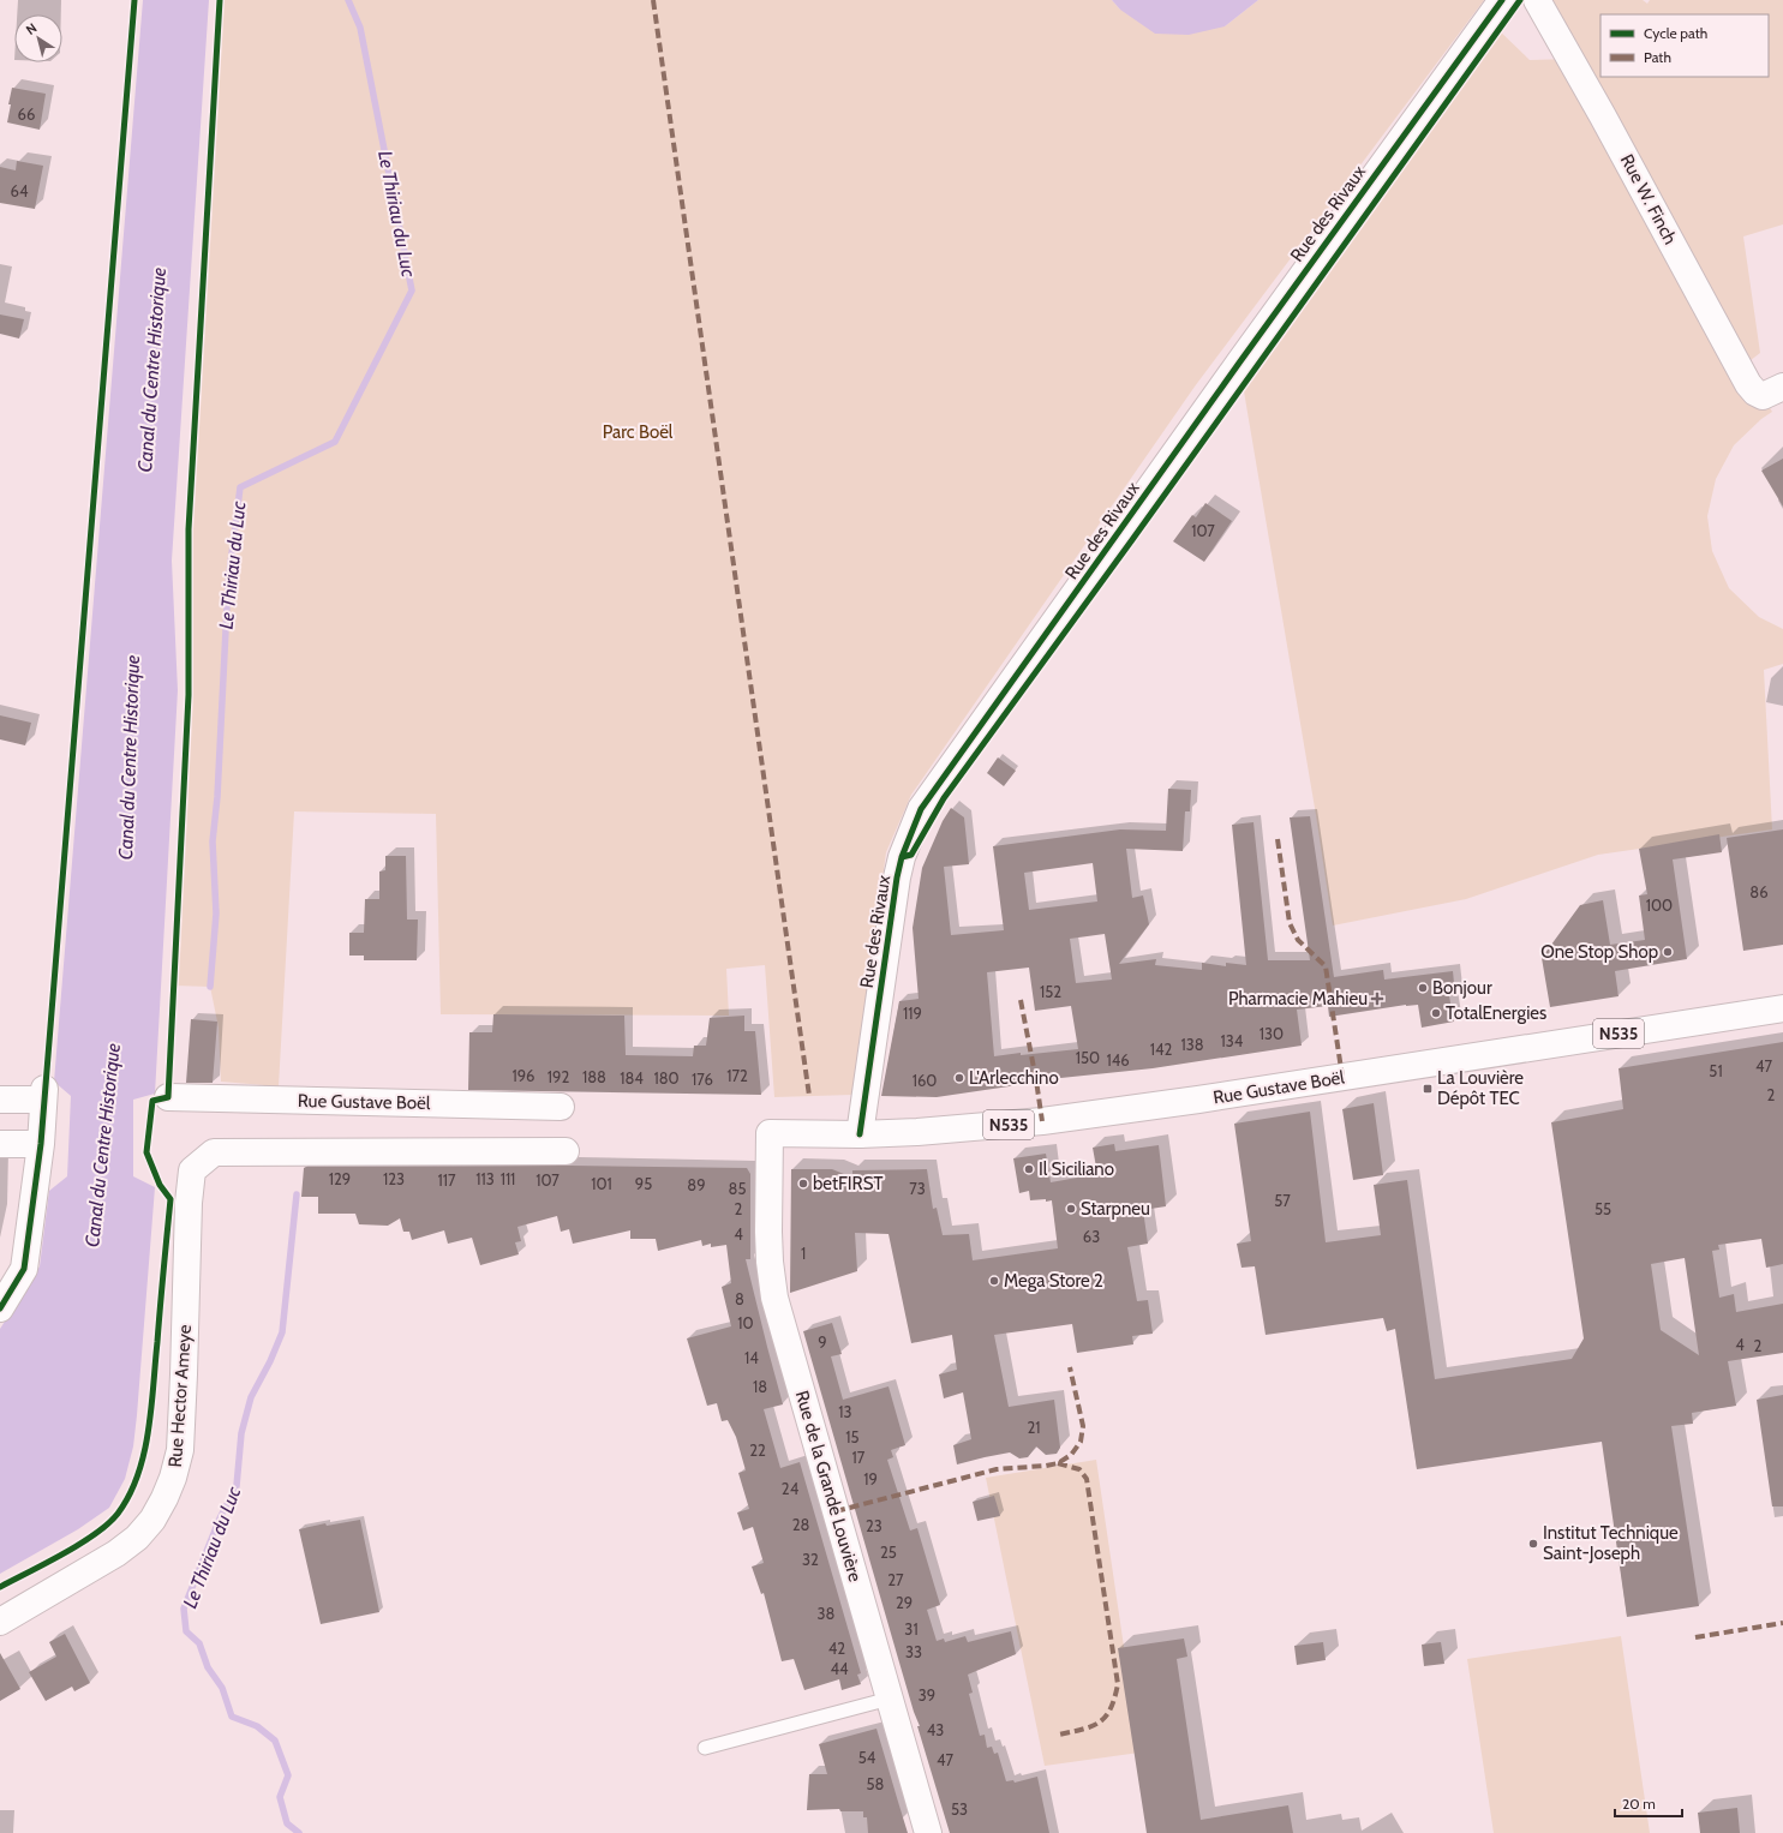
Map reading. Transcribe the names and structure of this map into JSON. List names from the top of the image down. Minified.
{"streets":{"street":["Rue W. Finch","Rue des Rivaux","N535","Rue Gustave Boël","Rue Hector Ameye","Rue de la Grande Louvière"]},"crossings":[["Rue des Rivaux","Rue Gustave Boël"],["Rue Gustave Boël","Rue de la Grande Louvière"]],"water":["Le Thiriau du Luc","Canal du Centre Historique"],"parks":["Parc Boël"],"places":{"other":["One Stop Shop","Bonjour","TotalEnergies","L'Arlecchino","Il Siciliano","betFIRST","Starpneu","Mega Store 2","Institut Technique Saint-Joseph"],"health":["Pharmacie Mahieu"],"transit":["La Louvière Dépôt TEC"]},"house_numbers":["66","64","107","86","100","152","119","130","134","138","142","150","146","47","51","196","172","192","188","184","180","176","160","2","129","123","113","111","117","107","101","95","89","85","73","57","2","55","4","63","1","8","10","9","4","2","14","18","13","21","15","22","17","19","24","28","23","25","32","27","29","38","31","42","33","44","39","43","54","47","58","53"],"legend":["Cycle path","Path"],"scale_bar":"20 m","north":"top left"}
